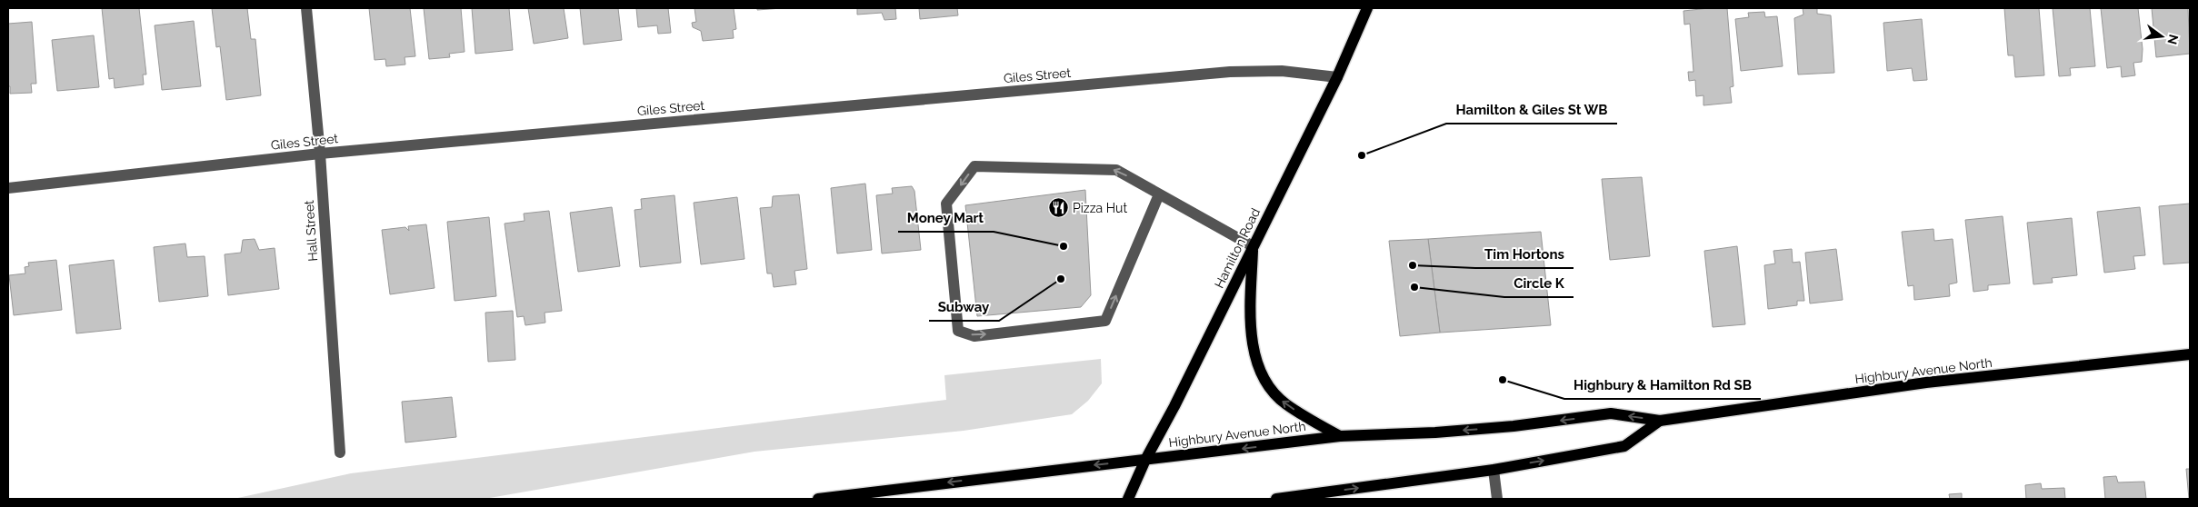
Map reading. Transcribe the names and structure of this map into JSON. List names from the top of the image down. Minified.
{"streets":{"main road":["Hamilton Road","Highbury Avenue North"],"street":["Giles Street","Hall Street"]},"crossings":[["Giles Street","Hall Street"],["Giles Street","Hamilton Road"],["Hamilton Road","Highbury Avenue North"]],"places":{"other":["Hamilton & Giles St WB","Money Mart","Tim Hortons","Subway","Circle K","Highbury & Hamilton Rd SB"],"restaurant":["Pizza Hut"]},"north":"right"}
